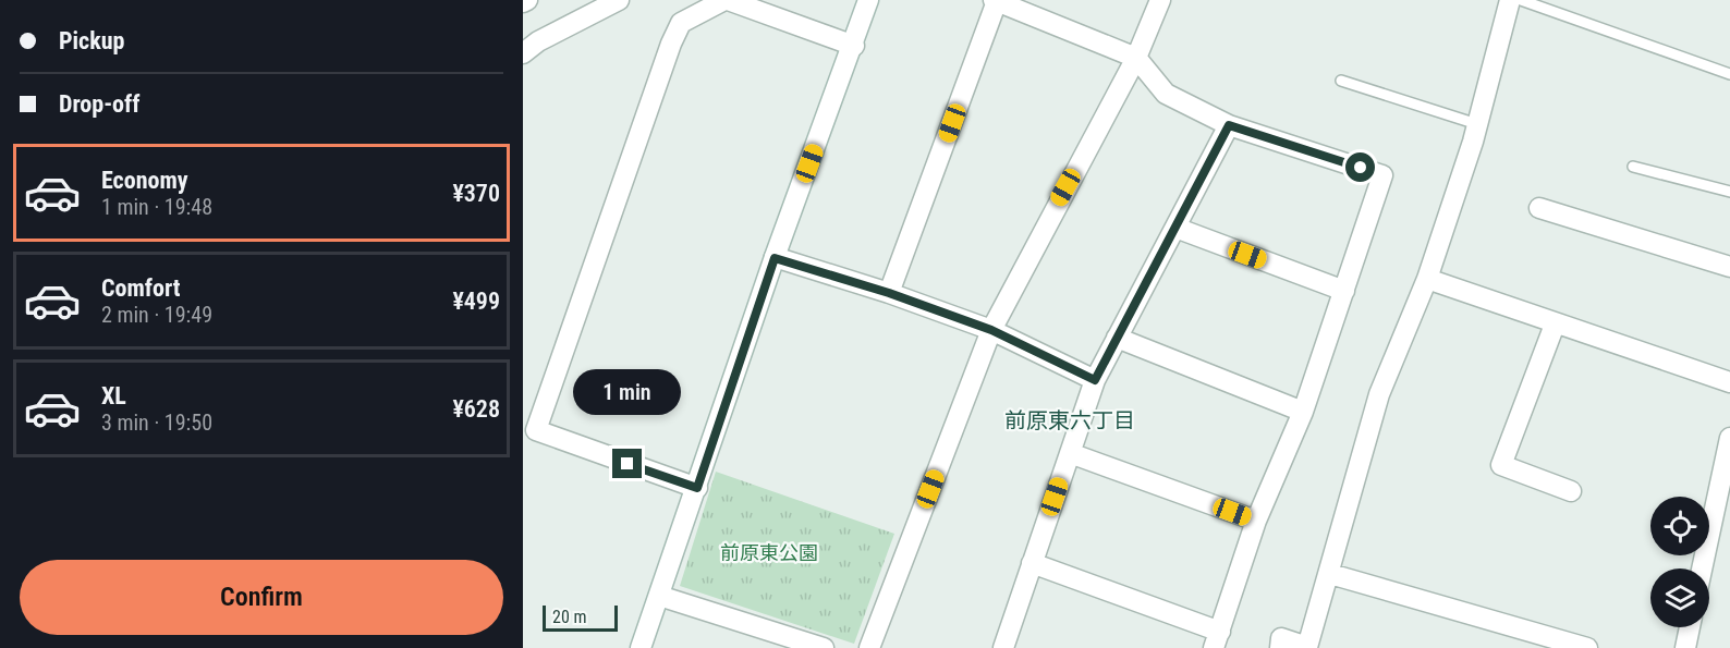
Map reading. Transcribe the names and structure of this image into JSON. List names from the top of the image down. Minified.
{"districts":["前原東六丁目"],"parks":["前原東公園"],"scale_bar":"20 m","page":{"banner":["Pickup","Drop-off"],"list":[{"name":"Economy","note":"1 min · 19:48","value":"¥370"},{"name":"Comfort","note":"2 min · 19:49","value":"¥499"},{"name":"XL","note":"3 min · 19:50","value":"¥628"}],"bubble":"1 min","buttons":"Confirm","scale":"20 m"}}
